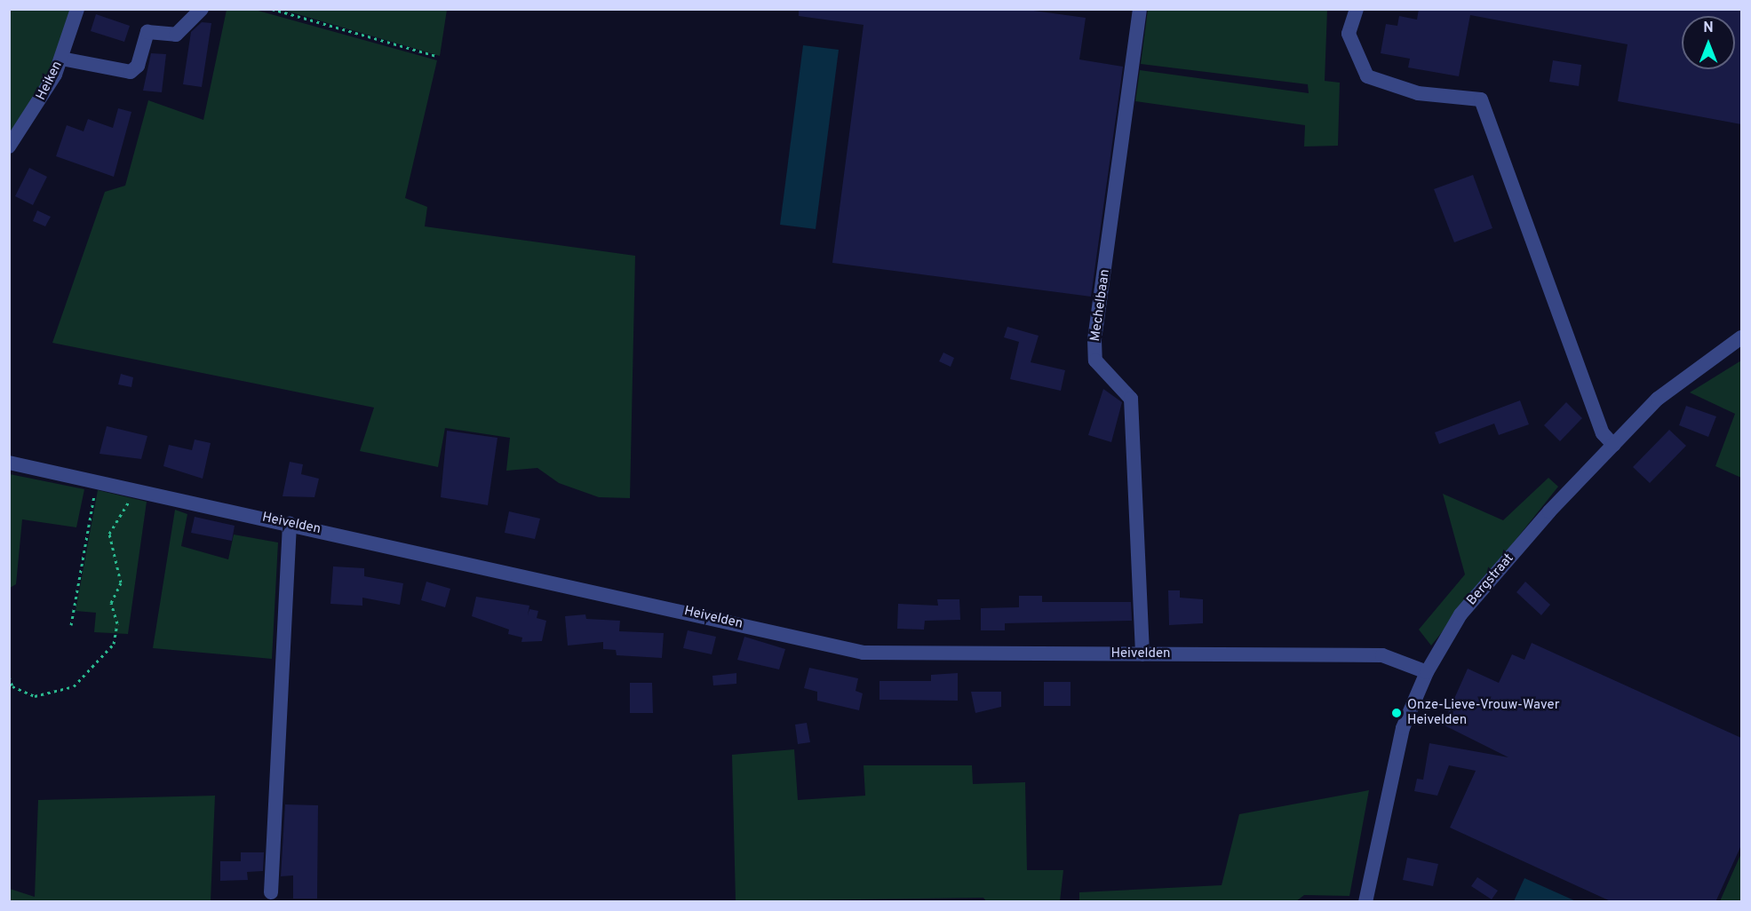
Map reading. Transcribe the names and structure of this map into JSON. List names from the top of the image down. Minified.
{"streets":{"street":["Heiken","Mechelbaan","Heivelden","Bergstraat"]},"crossings":[["Mechelbaan","Heivelden"],["Heivelden","Bergstraat"]],"places":["Onze-Lieve-Vrouw-Waver Heivelden"],"north":"top"}
